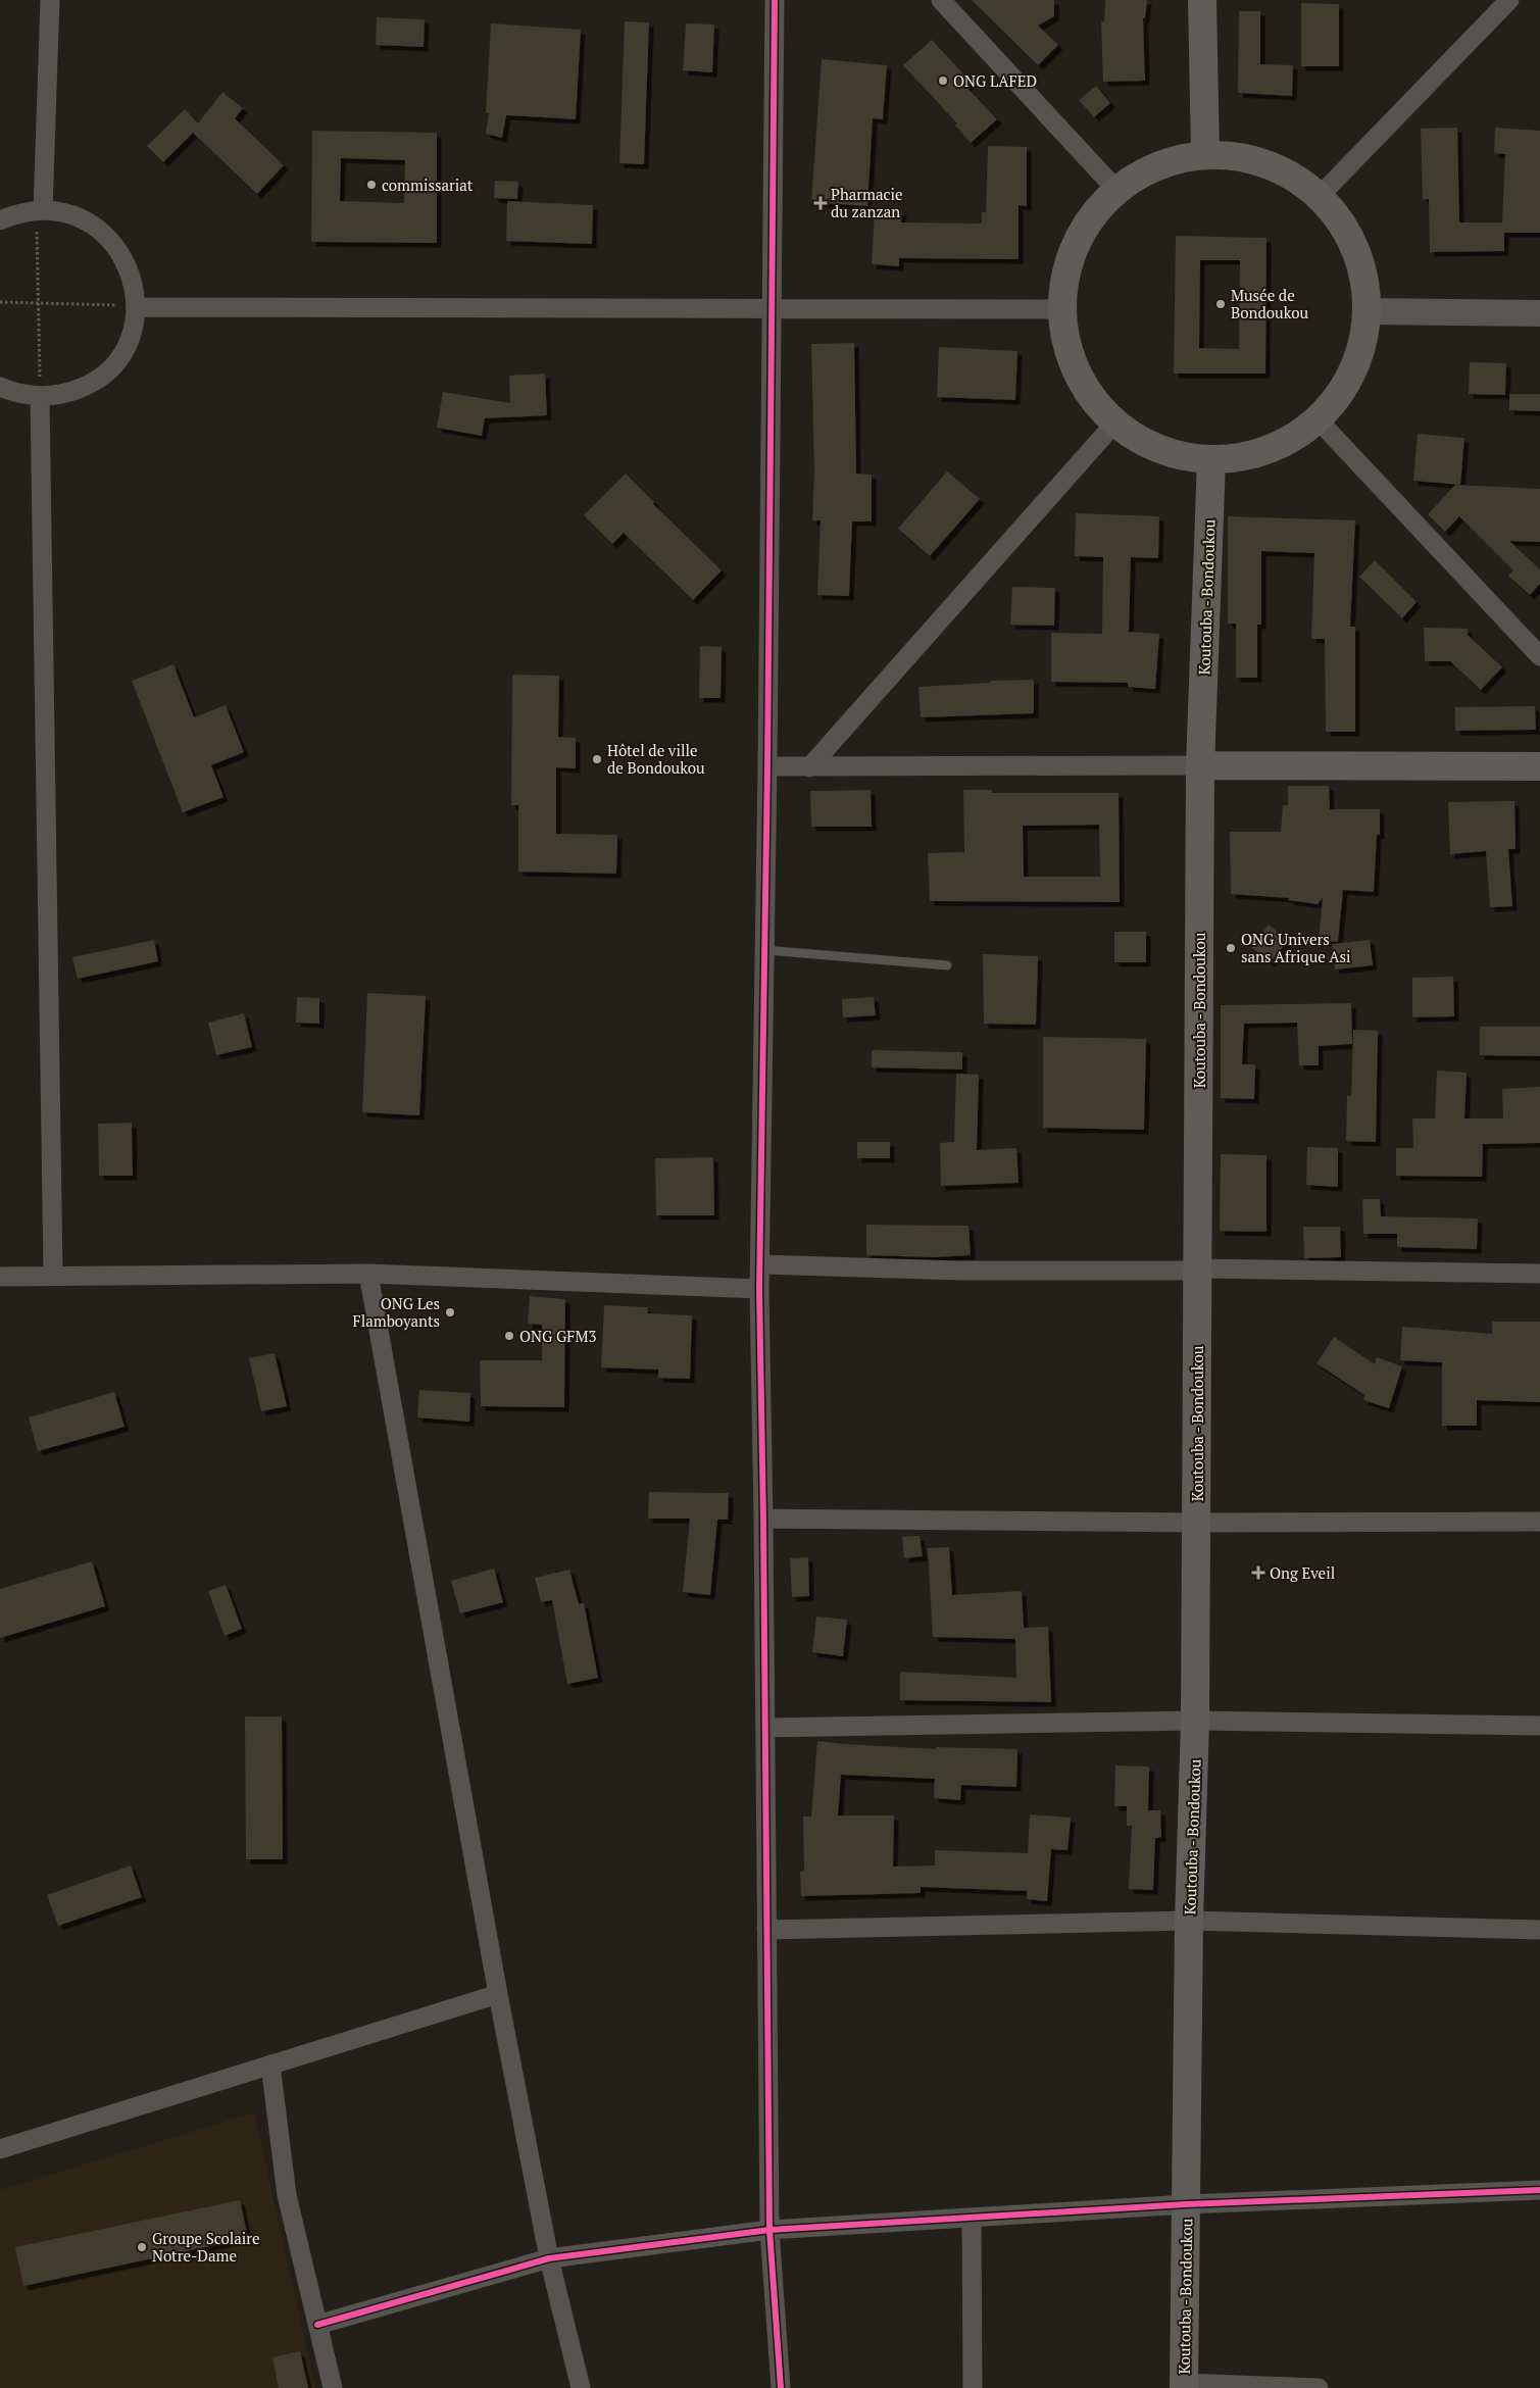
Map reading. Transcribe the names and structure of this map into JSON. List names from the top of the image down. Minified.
{"streets":{"main road":["Koutouba - Bondoukou"]},"places":{"other":["ONG LAFED","commissariat","Musée de Bondoukou","Hôtel de ville de Bondoukou","ONG Univers sans Afrique Asi","ONG Les Flamboyants","ONG GFM3","Groupe Scolaire Notre-Dame"],"health":["Pharmacie du zanzan","Ong Eveil"]}}
